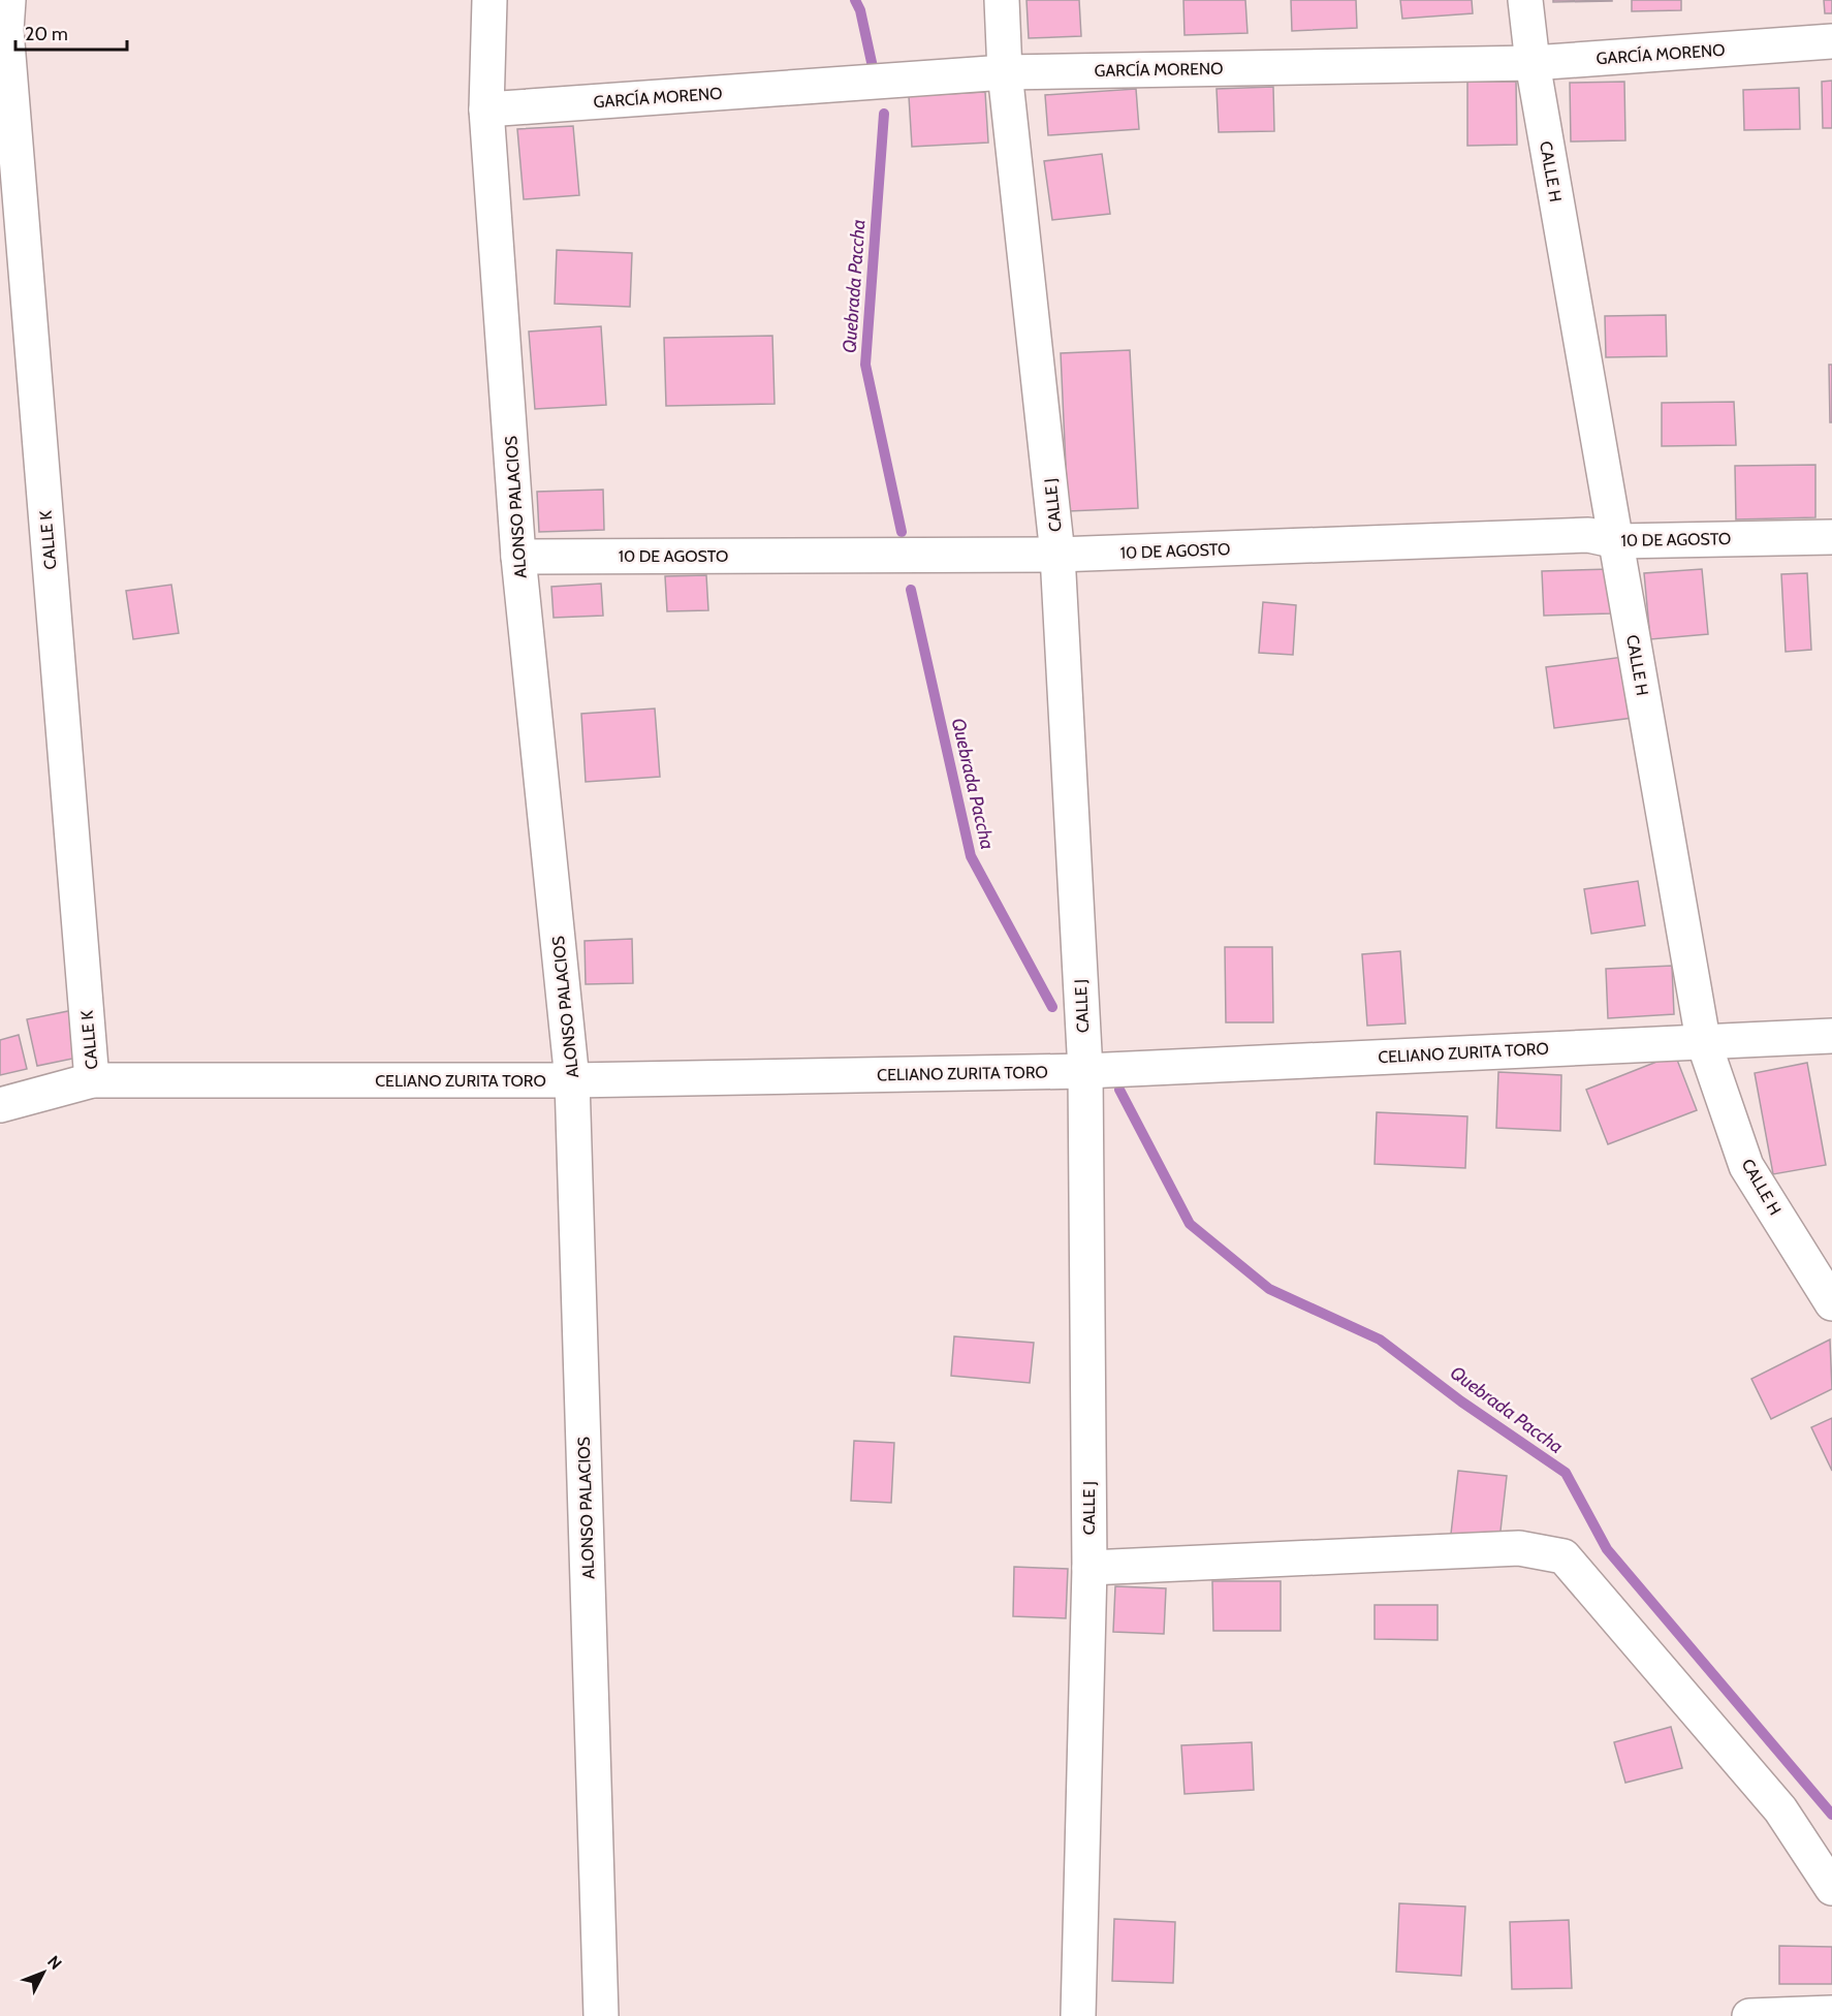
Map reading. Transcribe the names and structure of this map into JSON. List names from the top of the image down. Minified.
{"streets":{"street":["GARCÍA MORENO","CALLE H","CALLE J","ALONSO PALACIOS","10 DE AGOSTO","CALLE K","CELIANO ZURITA TORO"]},"crossings":[["GARCÍA MORENO","CALLE H"],["GARCÍA MORENO","CALLE J"],["GARCÍA MORENO","ALONSO PALACIOS"],["CALLE H","10 DE AGOSTO"],["CALLE H","CELIANO ZURITA TORO"],["CALLE J","10 DE AGOSTO"],["CALLE J","CELIANO ZURITA TORO"],["ALONSO PALACIOS","10 DE AGOSTO"],["ALONSO PALACIOS","CELIANO ZURITA TORO"],["CALLE K","CELIANO ZURITA TORO"]],"water":["Quebrada Paccha"],"scale_bar":"20 m","north":"top right"}
